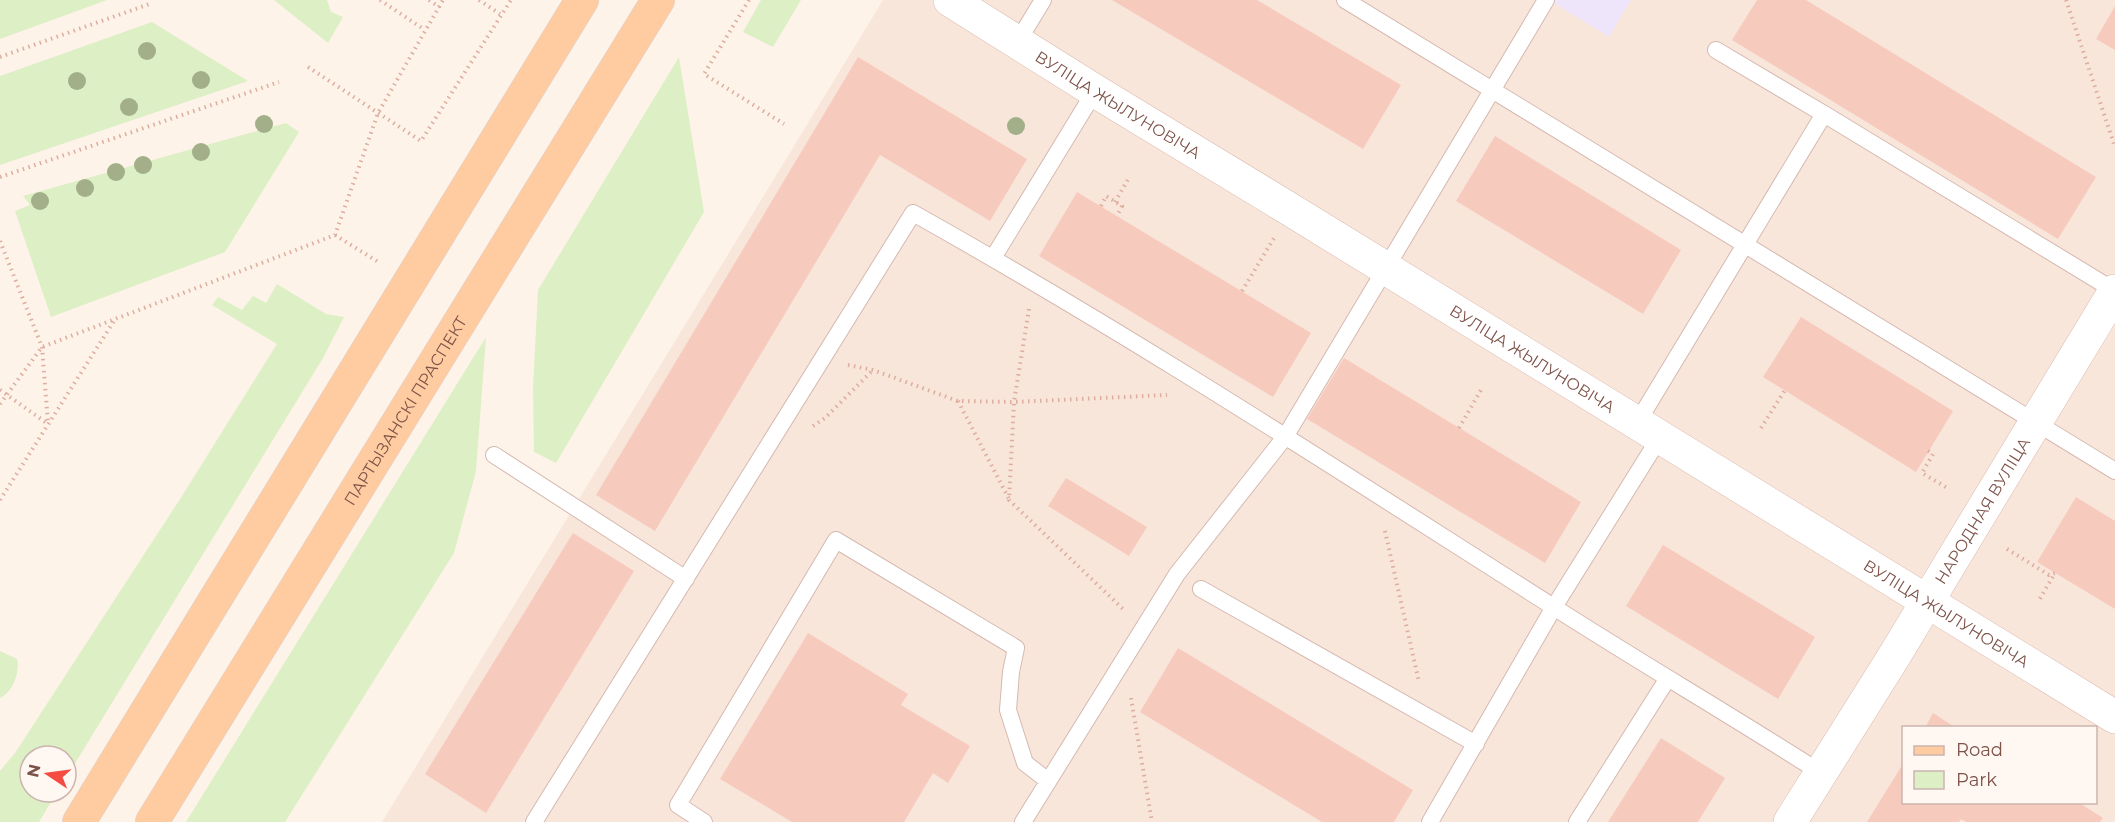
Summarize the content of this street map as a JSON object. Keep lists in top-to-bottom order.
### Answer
{
  "streets": {
    "main road": ["ВУЛІЦА ЖЫЛУНОВІЧА", "ПАРТЫЗАНСКІ ПРАСПЕКТ", "НАРОДНАЯ ВУЛІЦА"]
  },
  "crossings": [
    ["ВУЛІЦА ЖЫЛУНОВІЧА", "НАРОДНАЯ ВУЛІЦА"]
  ],
  "legend": ["Road", "Park"],
  "north": "left"
}
